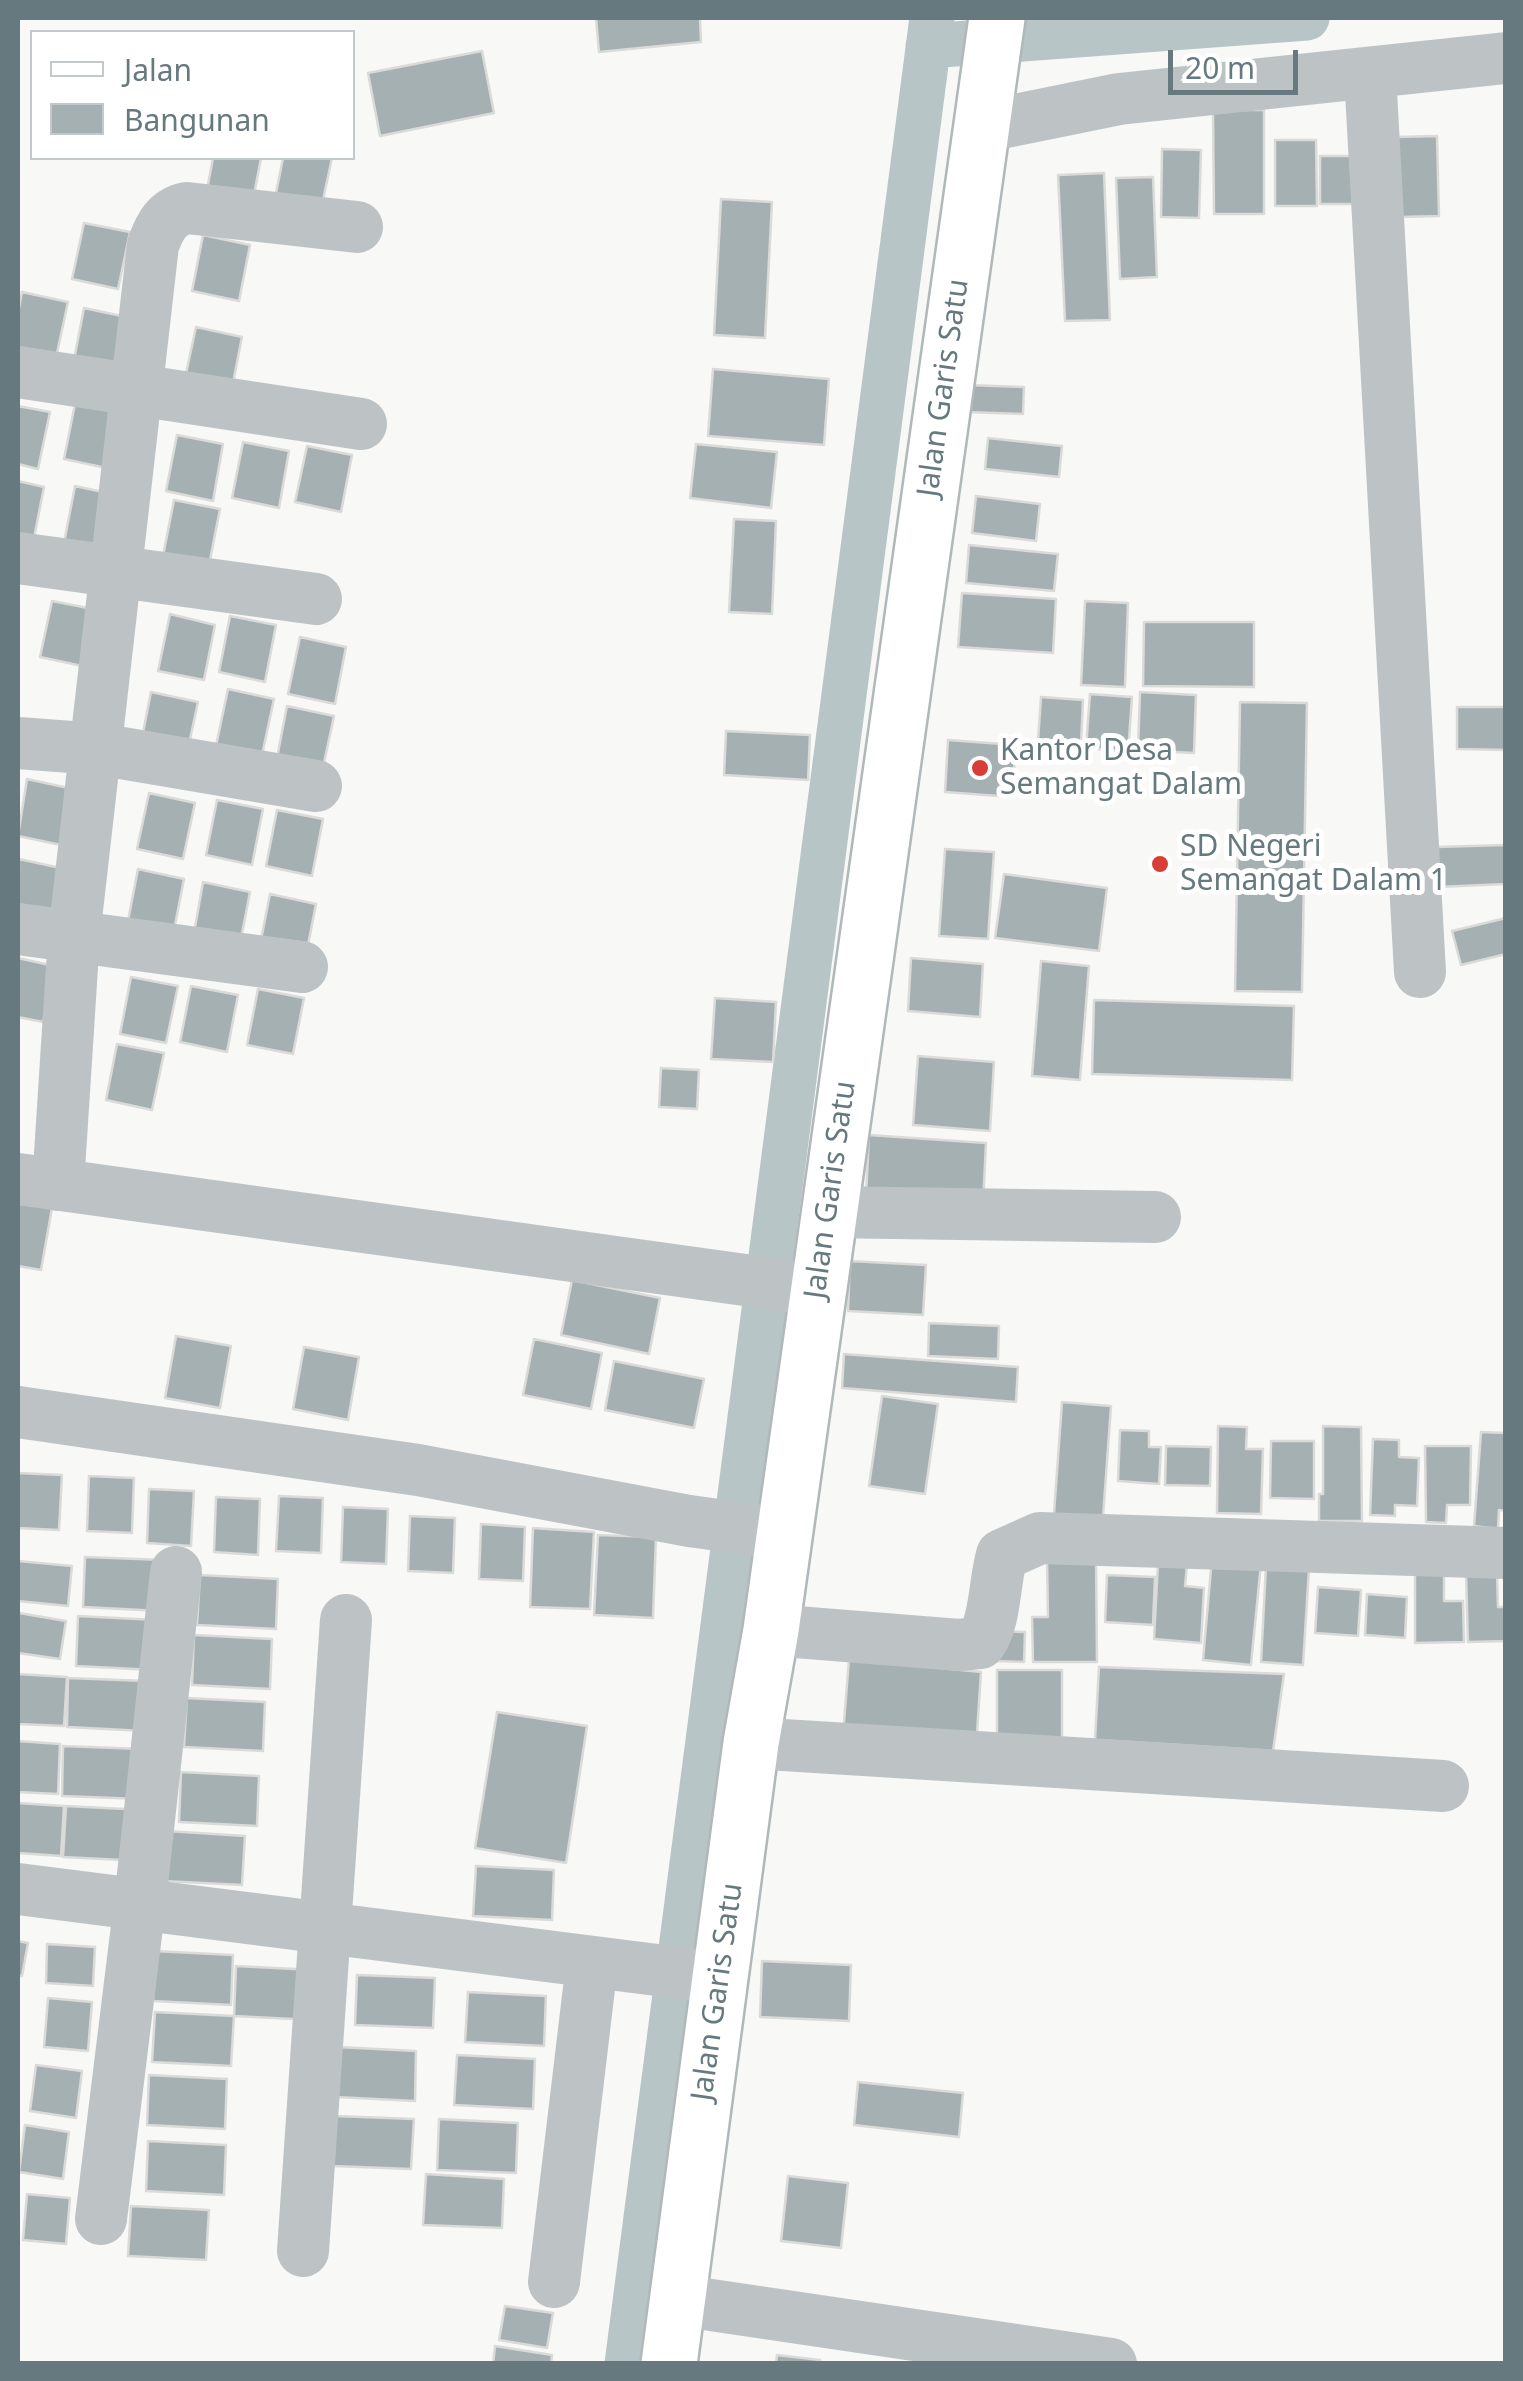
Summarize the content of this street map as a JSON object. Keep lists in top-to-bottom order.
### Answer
{
  "streets": {
    "street": ["Jalan Garis Satu"]
  },
  "places": ["Kantor Desa Semangat Dalam", "SD Negeri Semangat Dalam 1"],
  "legend": ["Jalan", "Bangunan"],
  "scale_bar": "20 m"
}
